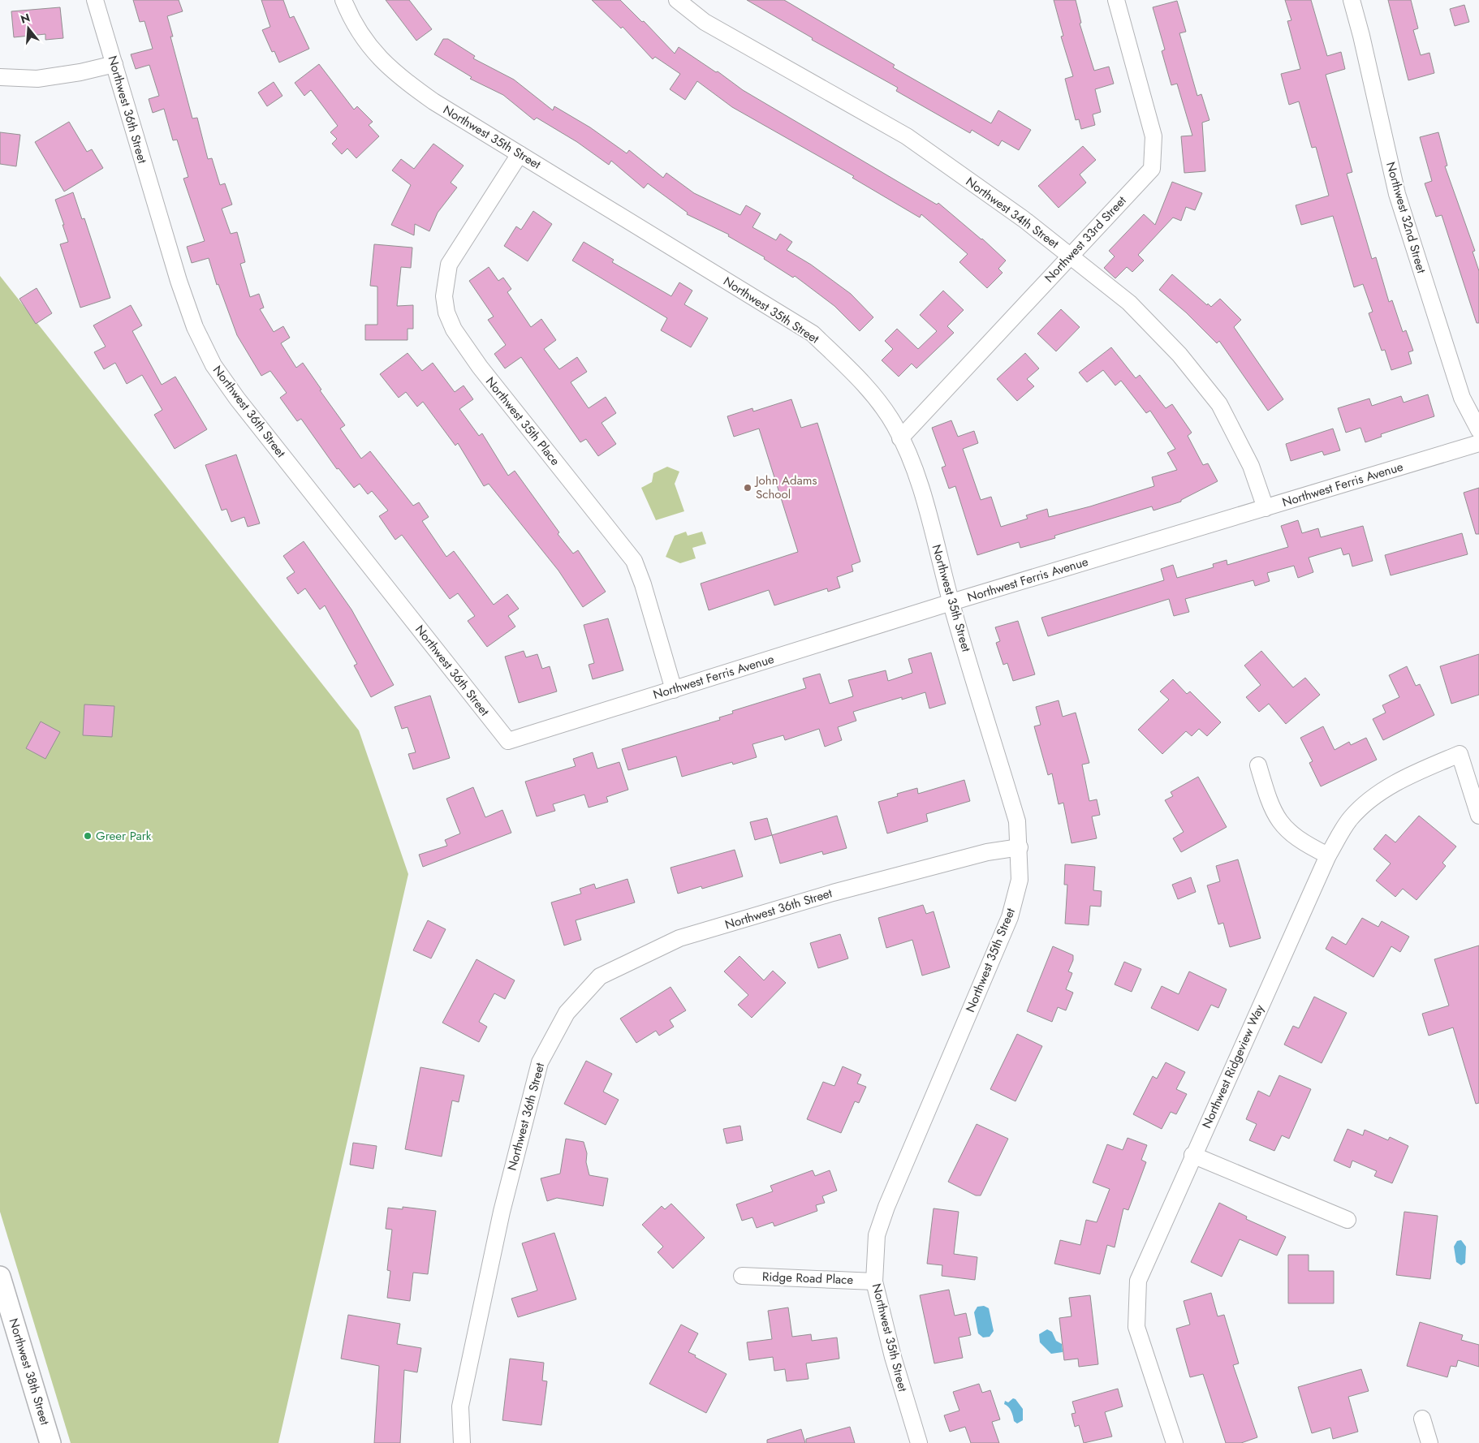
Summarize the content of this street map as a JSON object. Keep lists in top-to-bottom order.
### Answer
{
  "streets": {
    "main road": ["Northwest 38th Street"],
    "street": [
      "Northwest 36th Street",
      "Northwest 35th Street",
      "Northwest 34th Street",
      "Northwest 32nd Street",
      "Northwest 33rd Street",
      "Northwest 35th Place",
      "Northwest Ferris Avenue",
      "Northwest Ridgeview Way",
      "Ridge Road Place"
    ]
  },
  "crossings": [
    ["Northwest 36th Street", "Northwest 35th Street"],
    ["Northwest 36th Street", "Northwest Ferris Avenue"],
    ["Northwest 35th Street", "Northwest 33rd Street"],
    ["Northwest 35th Street", "Northwest 35th Place"],
    ["Northwest 35th Street", "Northwest Ferris Avenue"],
    ["Northwest 35th Street", "Ridge Road Place"],
    ["Northwest 34th Street", "Northwest 33rd Street"],
    ["Northwest 34th Street", "Northwest Ferris Avenue"],
    ["Northwest 35th Place", "Northwest Ferris Avenue"]
  ],
  "places": ["John Adams School", "Greer Park"],
  "north": "top"
}
